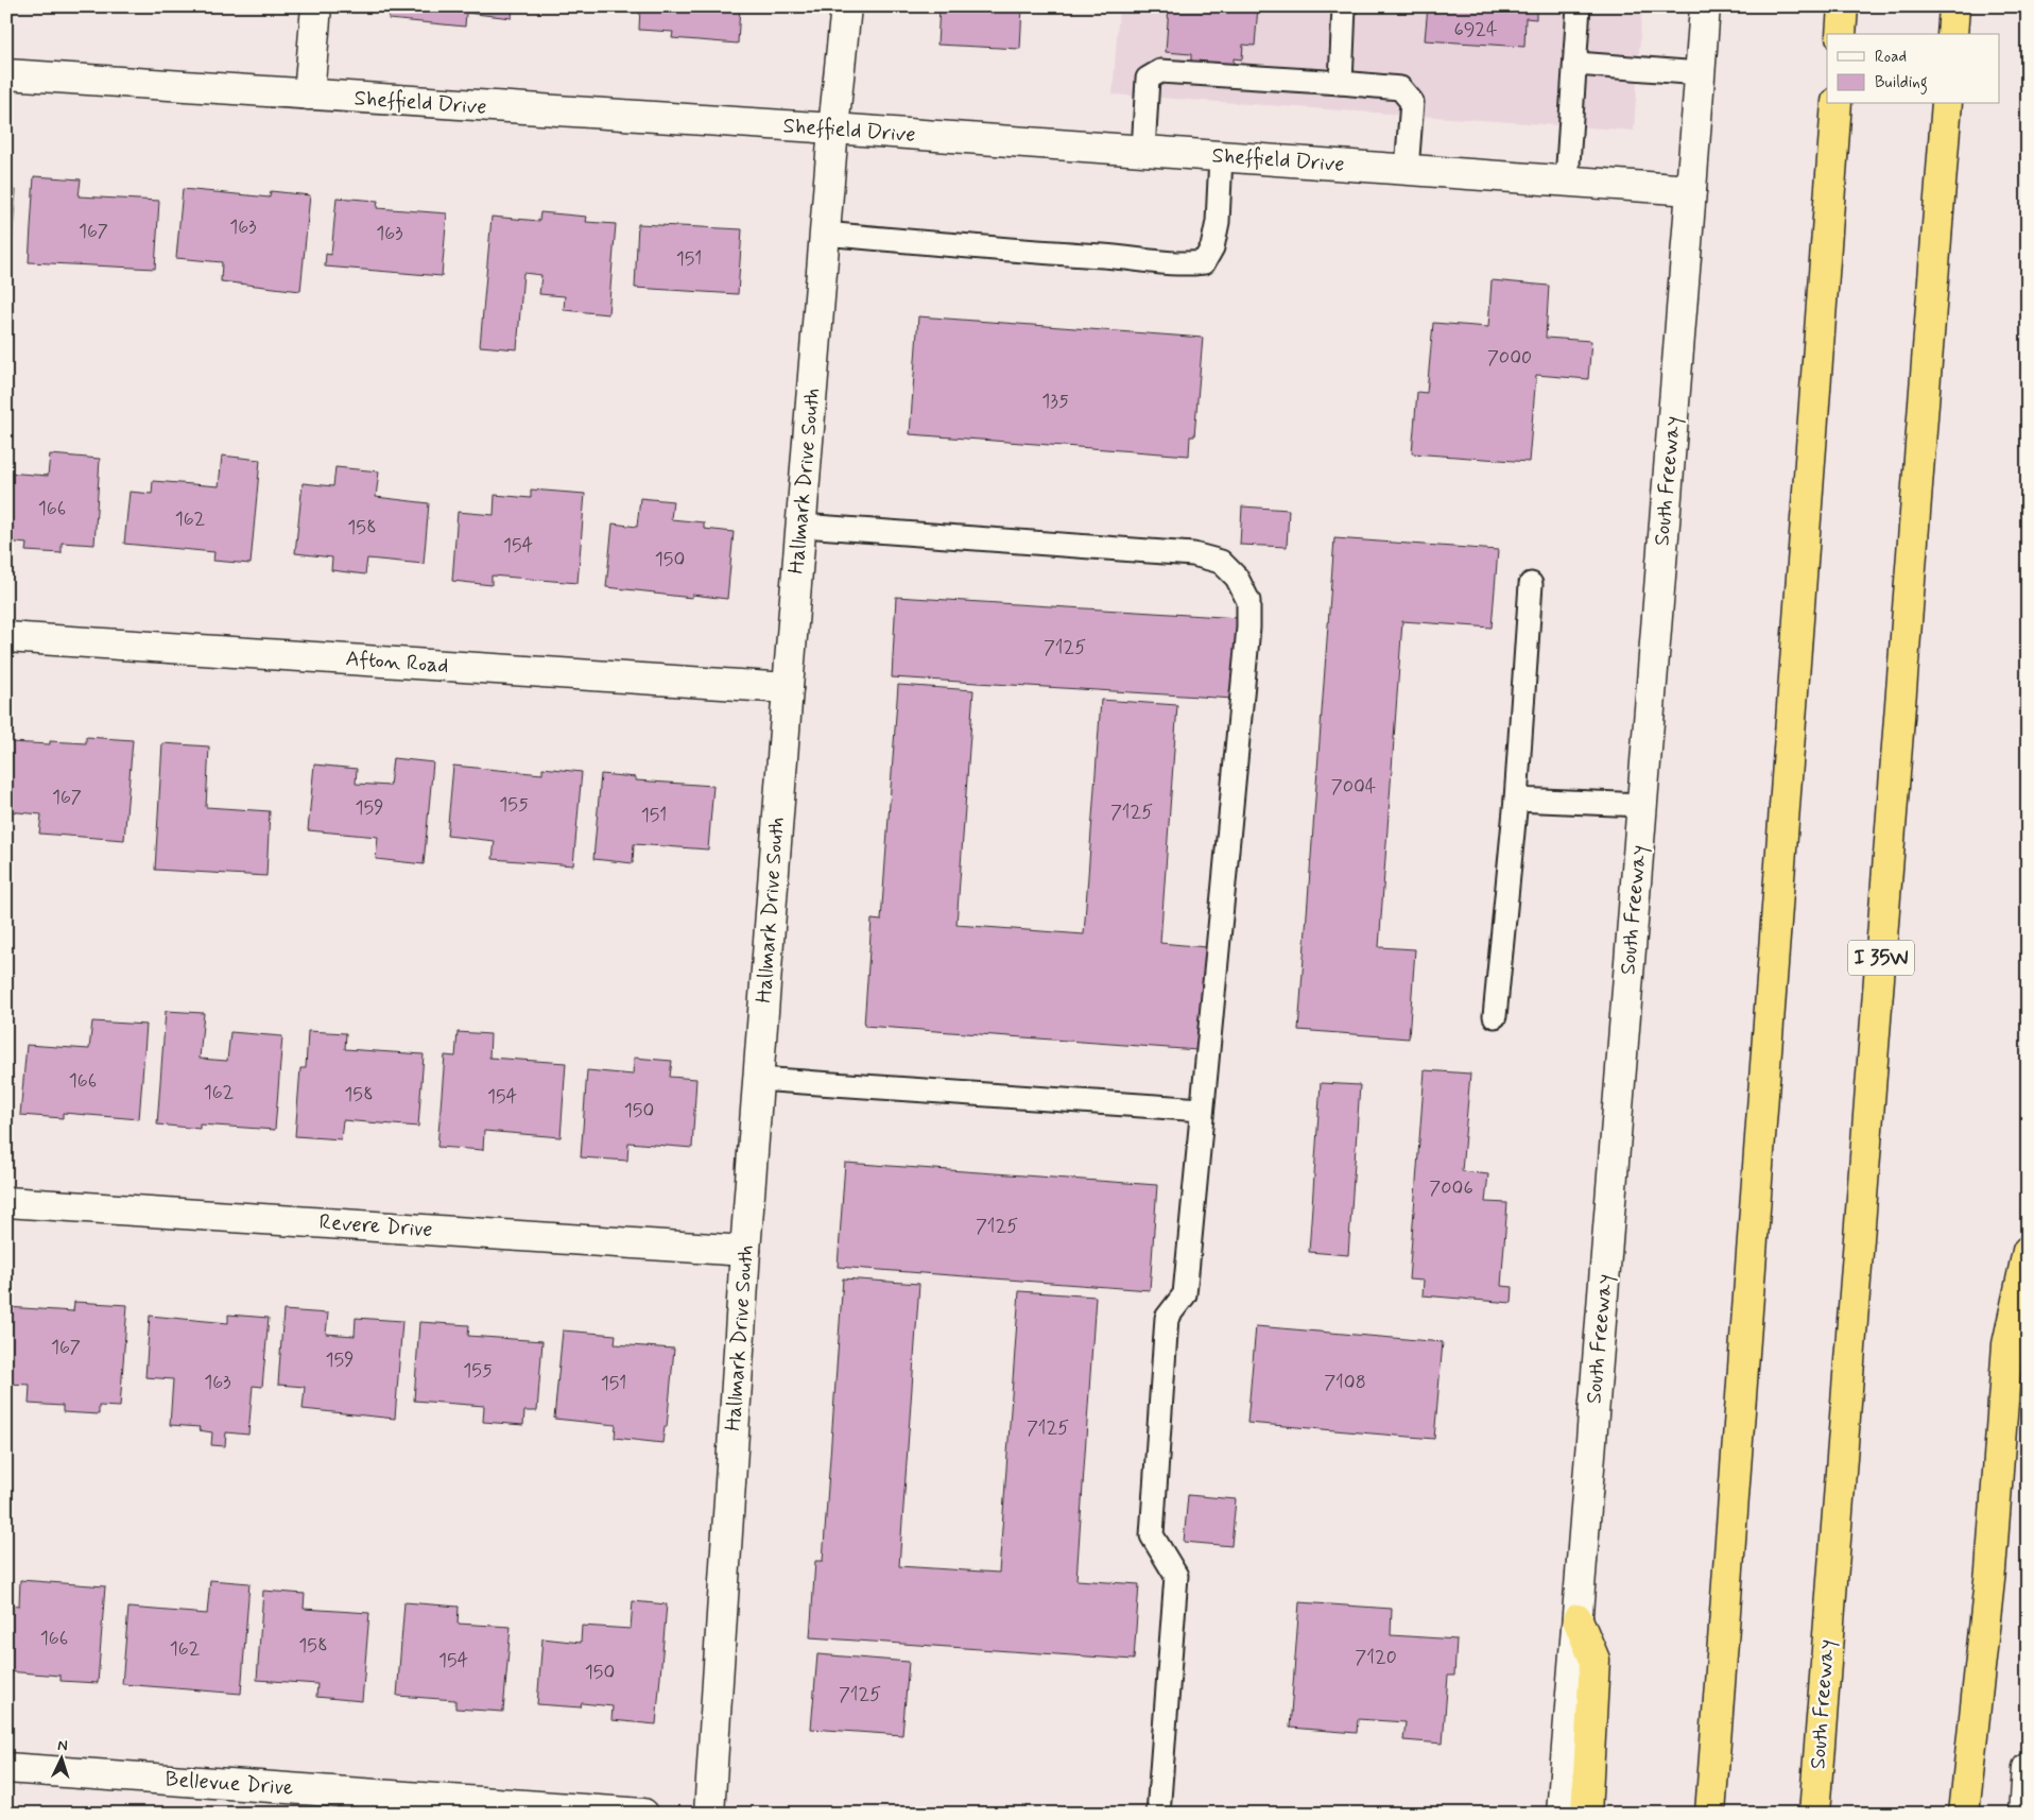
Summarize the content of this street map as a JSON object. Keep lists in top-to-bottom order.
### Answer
{
  "streets": {
    "highway": ["South Freeway", "I 35W"],
    "street": [
      "Sheffield Drive",
      "Hallmark Drive South",
      "Afton Road",
      "Revere Drive",
      "Bellevue Drive"
    ]
  },
  "crossings": [
    ["Sheffield Drive", "Hallmark Drive South"],
    ["Sheffield Drive", "South Freeway"],
    ["Hallmark Drive South", "Afton Road"],
    ["Hallmark Drive South", "Revere Drive"]
  ],
  "house_numbers": [
    "6924",
    "163",
    "167",
    "163",
    "151",
    "7000",
    "135",
    "166",
    "162",
    "158",
    "154",
    "150",
    "7125",
    "7004",
    "167",
    "155",
    "159",
    "7125",
    "151",
    "166",
    "162",
    "158",
    "154",
    "150",
    "7006",
    "7125",
    "167",
    "159",
    "155",
    "163",
    "7108",
    "151",
    "7125",
    "166",
    "158",
    "162",
    "7120",
    "154",
    "150",
    "7125"
  ],
  "legend": ["Road", "Building"],
  "north": "top"
}
